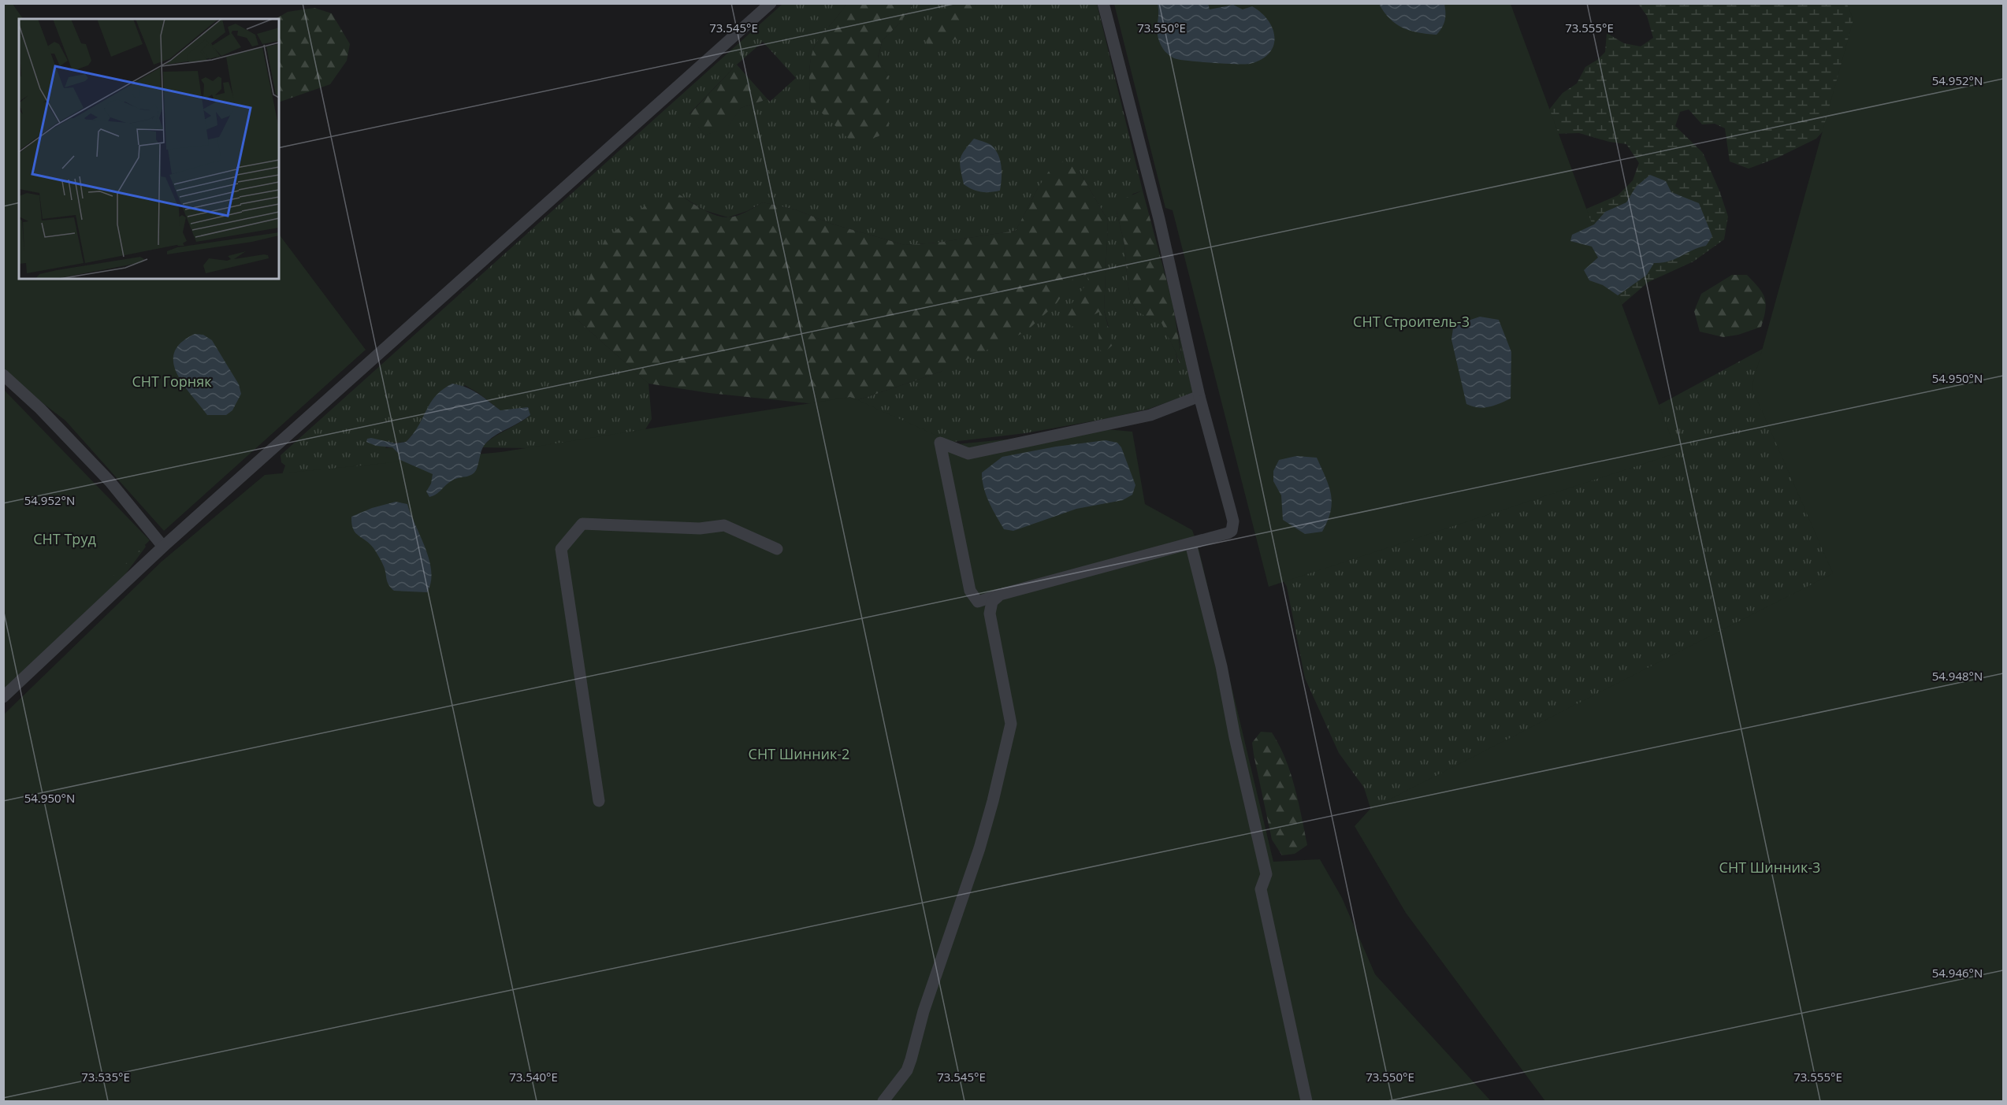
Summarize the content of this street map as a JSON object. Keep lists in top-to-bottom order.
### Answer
{
  "parks": [
    "СНТ Строитель-3",
    "СНТ Горняк",
    "СНТ Труд",
    "СНТ Шинник-2",
    "СНТ Шинник-3"
  ],
  "coordinates": [
    "73.545°E",
    "73.550°E",
    "73.555°E",
    "54.952°N",
    "54.950°N",
    "54.948°N",
    "54.946°N",
    "73.535°E",
    "73.540°E"
  ]
}
